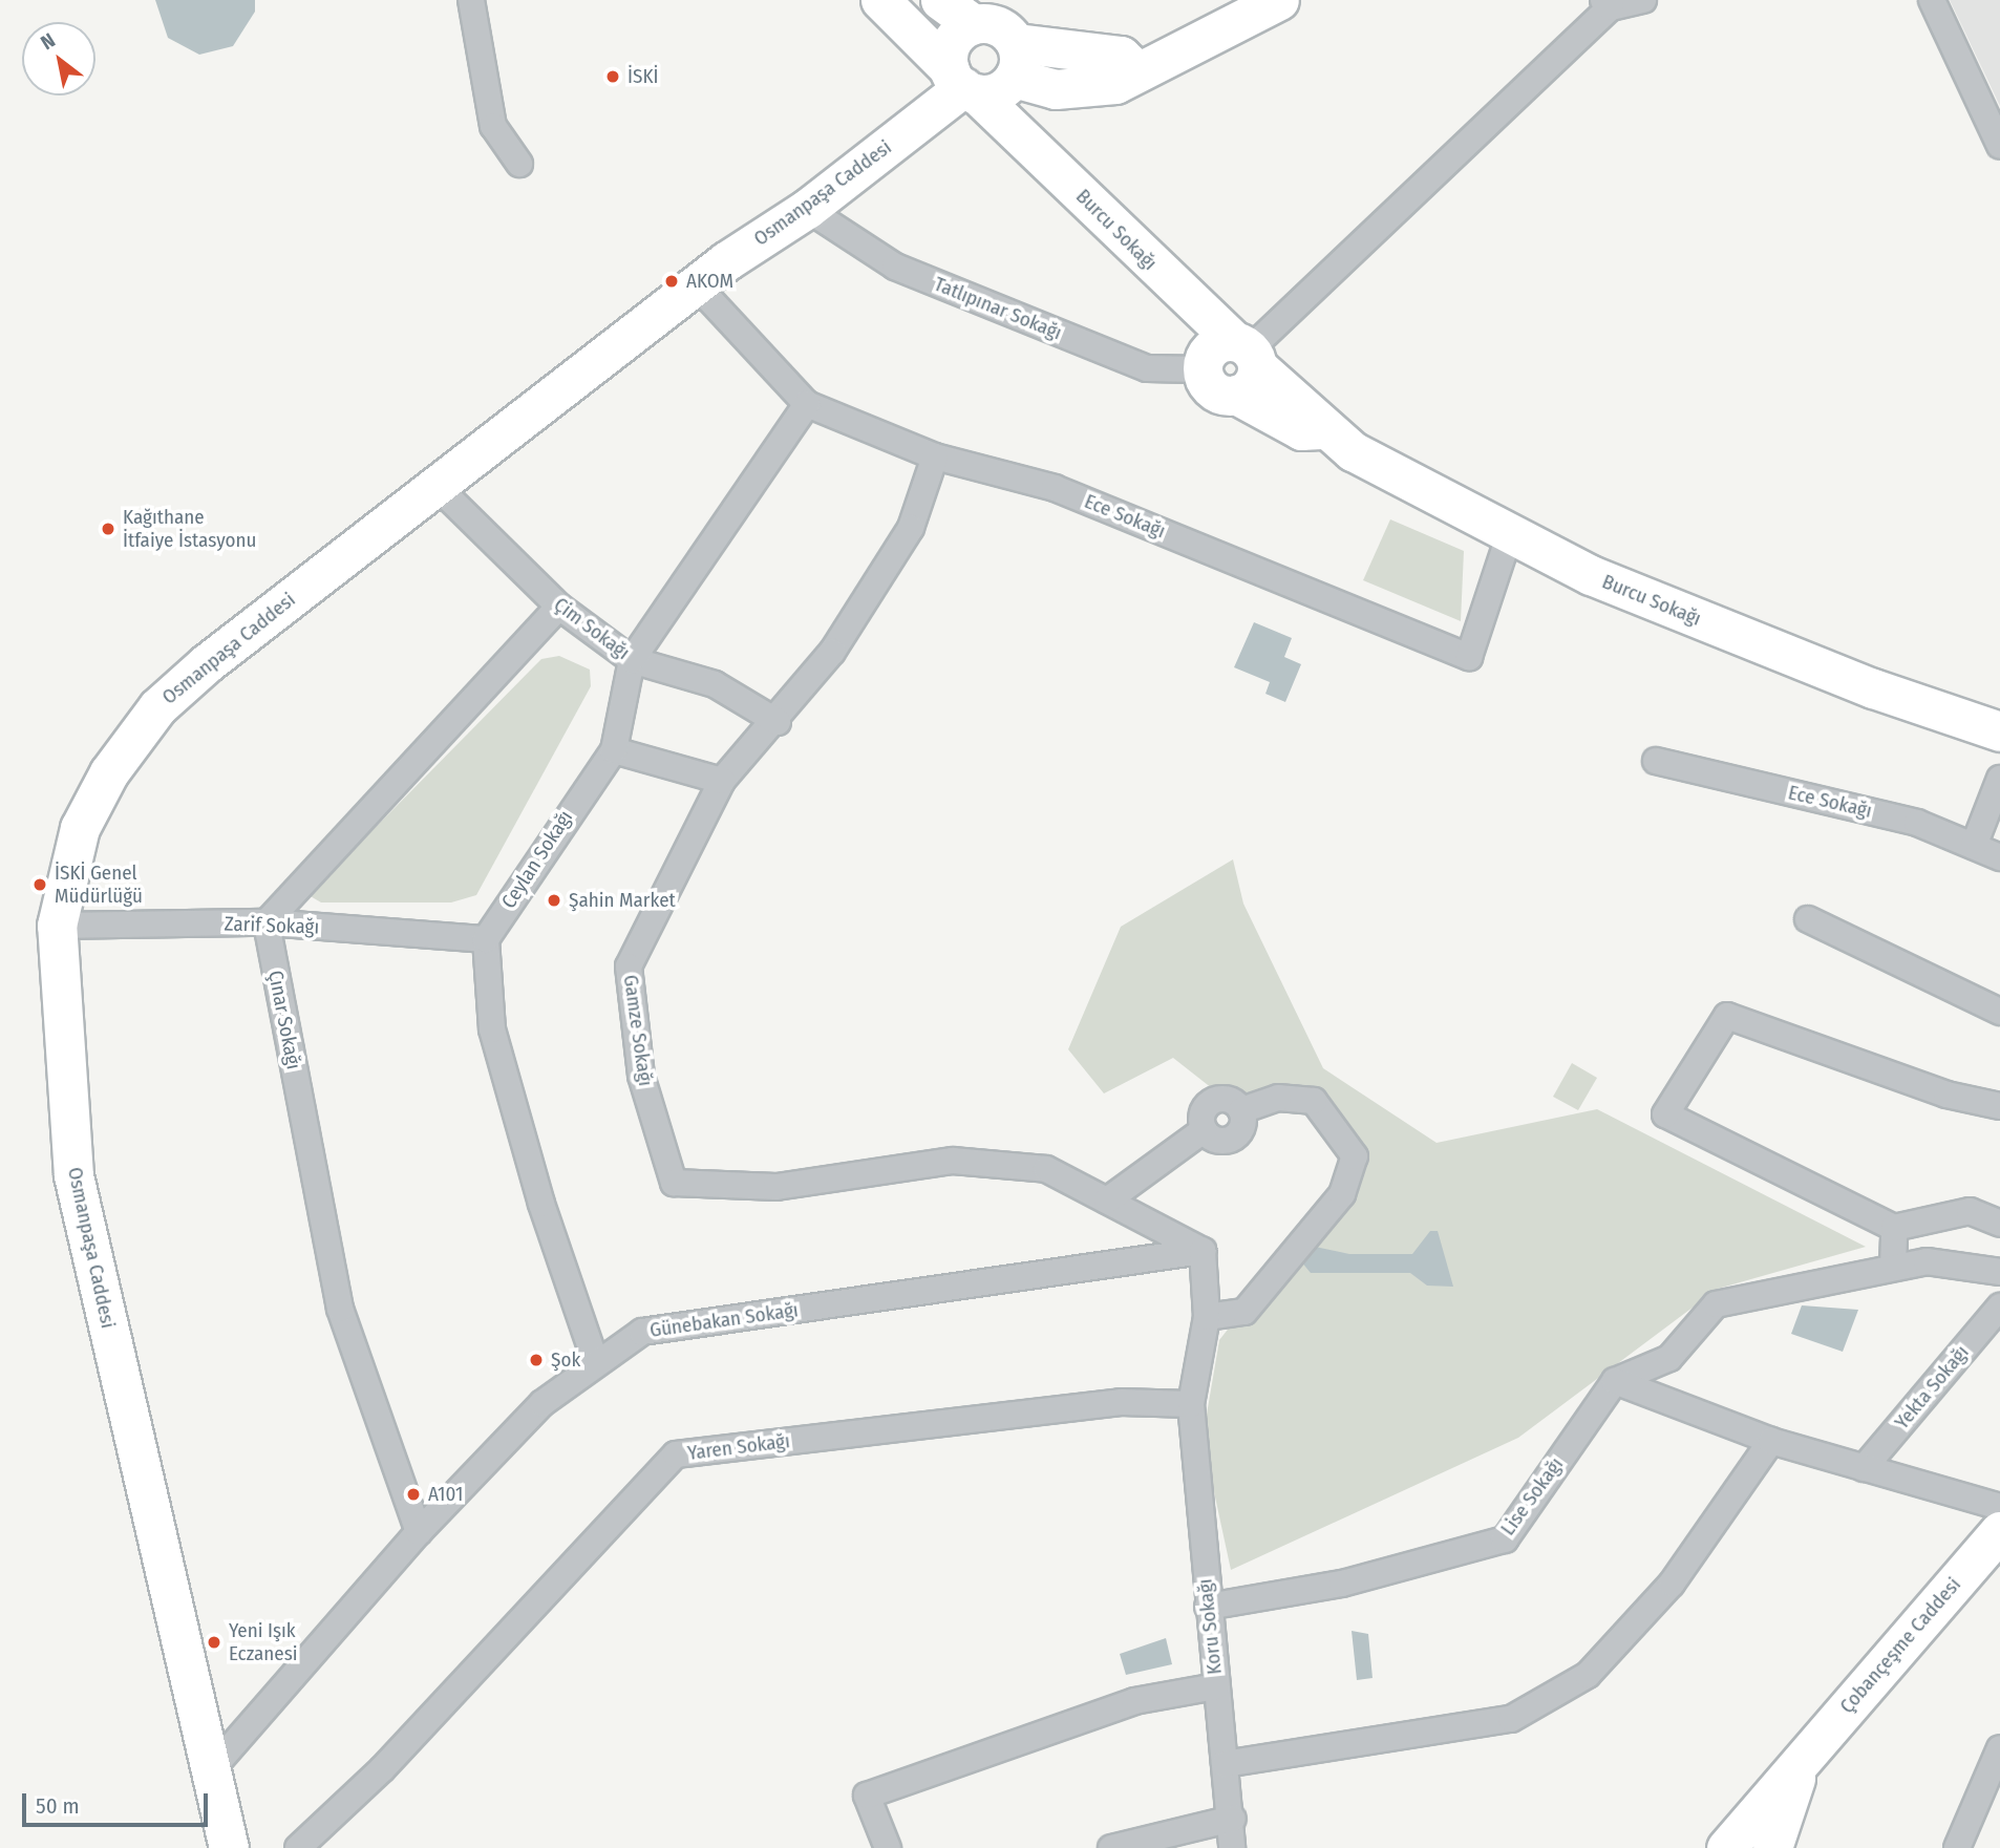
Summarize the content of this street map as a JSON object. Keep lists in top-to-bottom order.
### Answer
{
  "streets": {
    "main road": ["Osmanpaşa Caddesi", "Burcu Sokağı", "Çobançeşme Caddesi"],
    "street": [
      "Tatlıpınar Sokağı",
      "Ece Sokağı",
      "Çim Sokağı",
      "Ceylan Sokağı",
      "Zarif Sokağı",
      "Çınar Sokağı",
      "Gamze Sokağı",
      "Günebakan Sokağı",
      "Yekta Sokağı",
      "Yaren Sokağı",
      "Lise Sokağı",
      "Koru Sokağı"
    ]
  },
  "crossings": [
    ["Osmanpaşa Caddesi", "Burcu Sokağı"],
    ["Osmanpaşa Caddesi", "Tatlıpınar Sokağı"],
    ["Osmanpaşa Caddesi", "Ece Sokağı"],
    ["Osmanpaşa Caddesi", "Çim Sokağı"],
    ["Osmanpaşa Caddesi", "Zarif Sokağı"],
    ["Osmanpaşa Caddesi", "Günebakan Sokağı"],
    ["Burcu Sokağı", "Tatlıpınar Sokağı"],
    ["Burcu Sokağı", "Ece Sokağı"],
    ["Ece Sokağı", "Ceylan Sokağı"],
    ["Ece Sokağı", "Gamze Sokağı"],
    ["Çim Sokağı", "Ceylan Sokağı"],
    ["Çim Sokağı", "Gamze Sokağı"],
    ["Ceylan Sokağı", "Zarif Sokağı"],
    ["Zarif Sokağı", "Çınar Sokağı"],
    ["Çınar Sokağı", "Günebakan Sokağı"],
    ["Gamze Sokağı", "Günebakan Sokağı"],
    ["Yaren Sokağı", "Koru Sokağı"],
    ["Lise Sokağı", "Koru Sokağı"]
  ],
  "places": [
    "İSKİ",
    "AKOM",
    "Kağıthane İtfaiye İstasyonu",
    "İSKİ Genel Müdürlüğü",
    "Şahin Market",
    "Şok",
    "A101",
    "Yeni Işık Eczanesi"
  ],
  "scale_bar": "50 m",
  "north": "top left"
}
